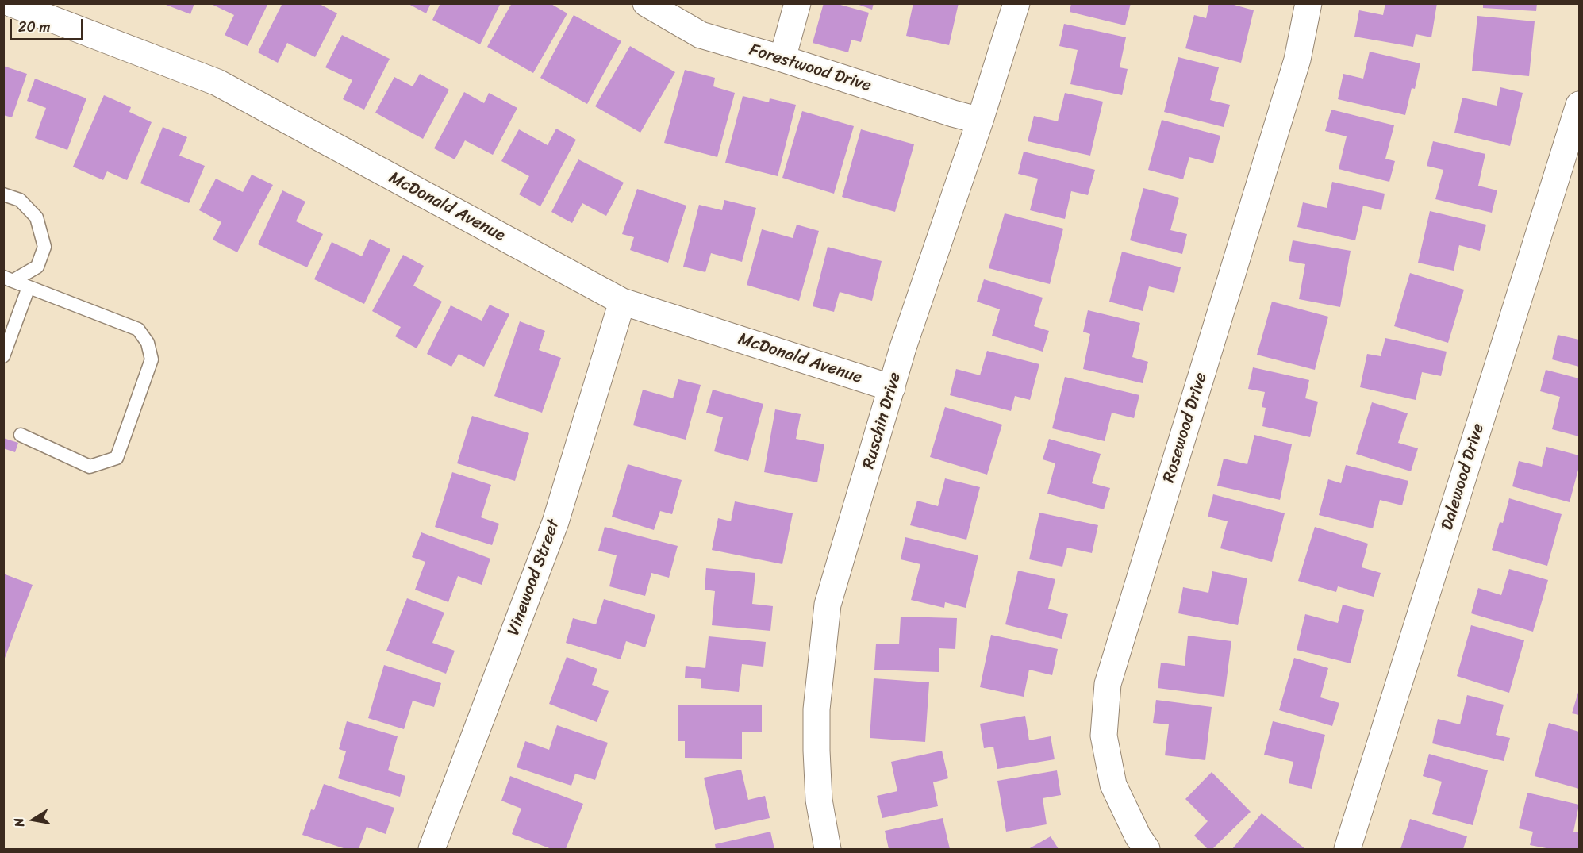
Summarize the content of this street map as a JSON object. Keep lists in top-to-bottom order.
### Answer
{
  "streets": {
    "street": [
      "Forestwood Drive",
      "McDonald Avenue",
      "Ruschin Drive",
      "Rosewood Drive",
      "Dalewood Drive",
      "Vinewood Street"
    ]
  },
  "crossings": [
    ["Forestwood Drive", "Ruschin Drive"],
    ["McDonald Avenue", "Ruschin Drive"],
    ["McDonald Avenue", "Vinewood Street"]
  ],
  "scale_bar": "20 m",
  "north": "left"
}
